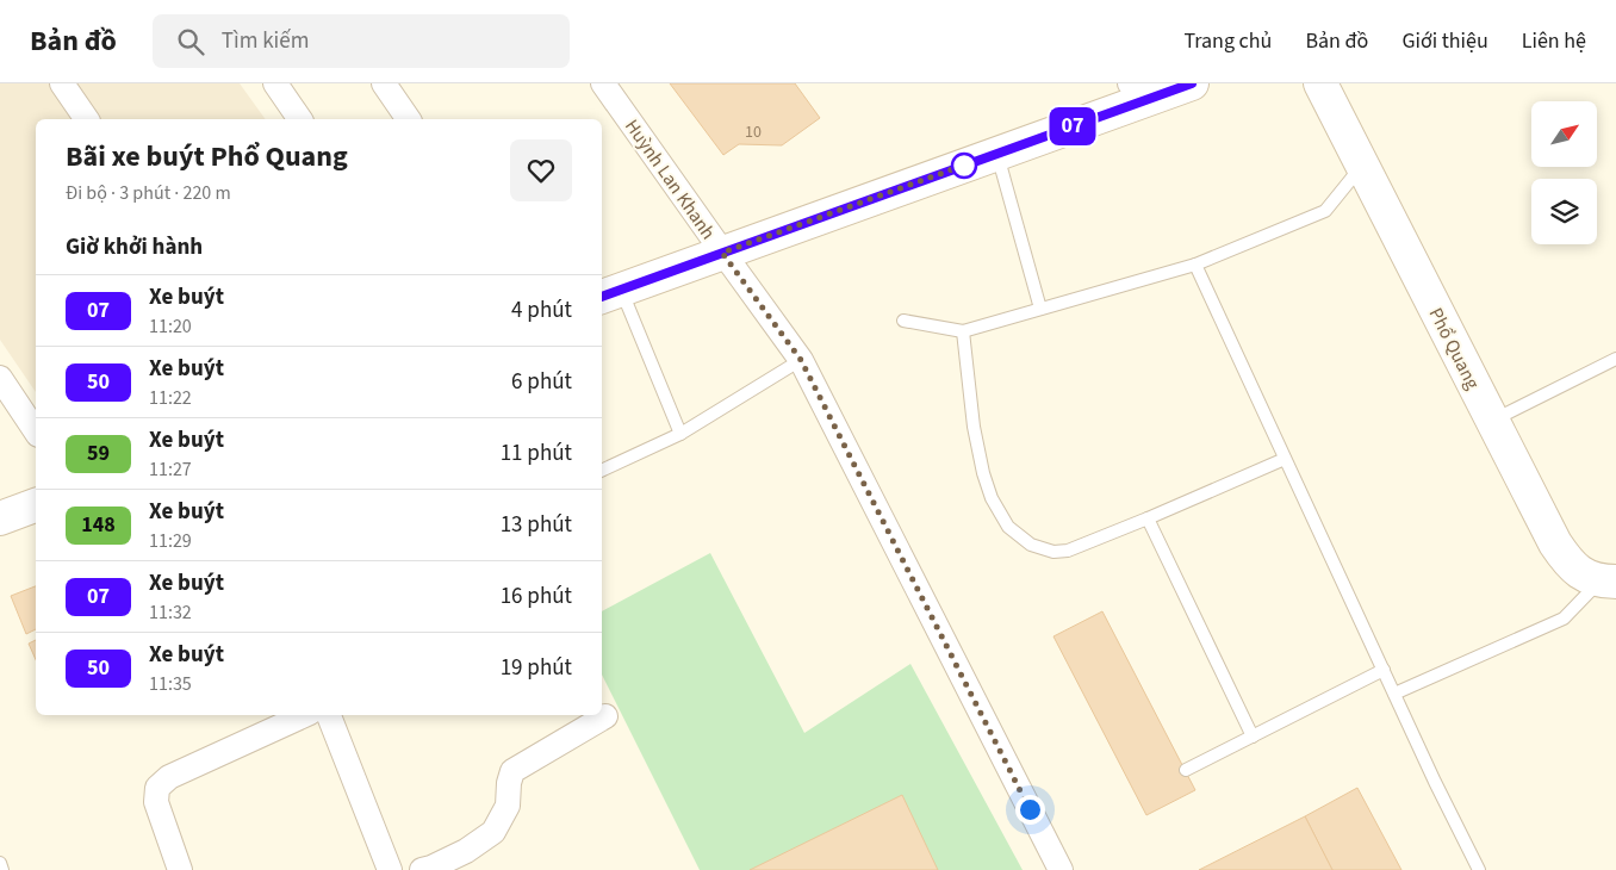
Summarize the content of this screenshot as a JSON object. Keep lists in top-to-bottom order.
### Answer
{
  "streets": {
    "main road": ["Phổ Quang"],
    "street": ["Huỳnh Lan Khanh"]
  },
  "lines": ["bus line 07"],
  "house_numbers": ["10"],
  "north": "top right",
  "page": {
    "header": "Bản đồ",
    "search": "Tìm kiếm",
    "nav": [
      "Trang chủ",
      "Bản đồ",
      "Giới thiệu",
      "Liên hệ"
    ],
    "on_map": "07",
    "heading": [
      ["Bãi xe buýt Phổ Quang", "Đi bộ · 3 phút · 220 m"],
      "Giờ khởi hành"
    ],
    "list": [
      {
        "mark": "07",
        "name": "Xe buýt",
        "note": "11:20",
        "value": "4 phút"
      },
      {
        "mark": "50",
        "name": "Xe buýt",
        "note": "11:22",
        "value": "6 phút"
      },
      {
        "mark": "59",
        "name": "Xe buýt",
        "note": "11:27",
        "value": "11 phút"
      },
      {
        "mark": "148",
        "name": "Xe buýt",
        "note": "11:29",
        "value": "13 phút"
      },
      {
        "mark": "07",
        "name": "Xe buýt",
        "note": "11:32",
        "value": "16 phút"
      },
      {
        "mark": "50",
        "name": "Xe buýt",
        "note": "11:35",
        "value": "19 phút"
      }
    ]
  }
}
